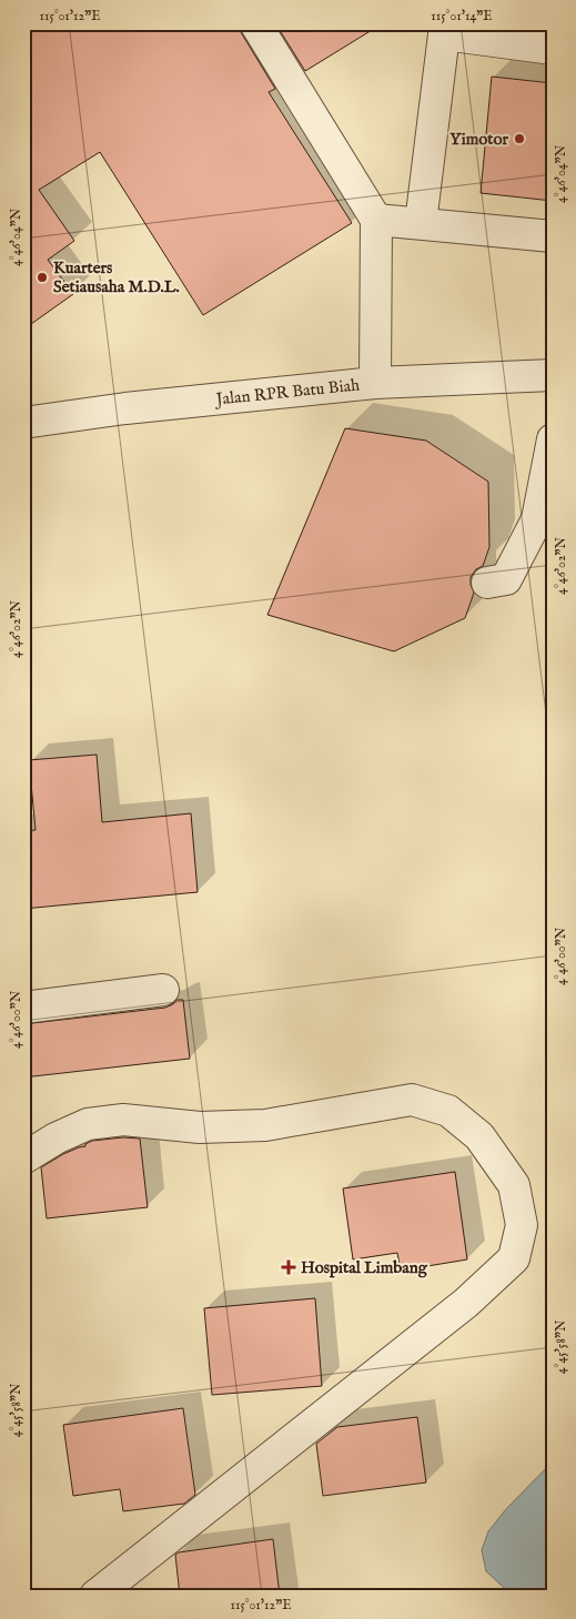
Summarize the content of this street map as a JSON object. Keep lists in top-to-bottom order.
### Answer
{
  "streets": {
    "street": ["Jalan RPR Batu Biah"]
  },
  "places": {
    "other": ["Yimotor", "Kuarters Setiausaha M.D.L."],
    "health": ["Hospital Limbang"]
  },
  "coordinates": [
    "115°01'12\"E",
    "115°01'14\"E",
    "4°46'04\"N",
    "4°46'02\"N",
    "4°46'00\"N",
    "4°45'58\"N"
  ]
}
